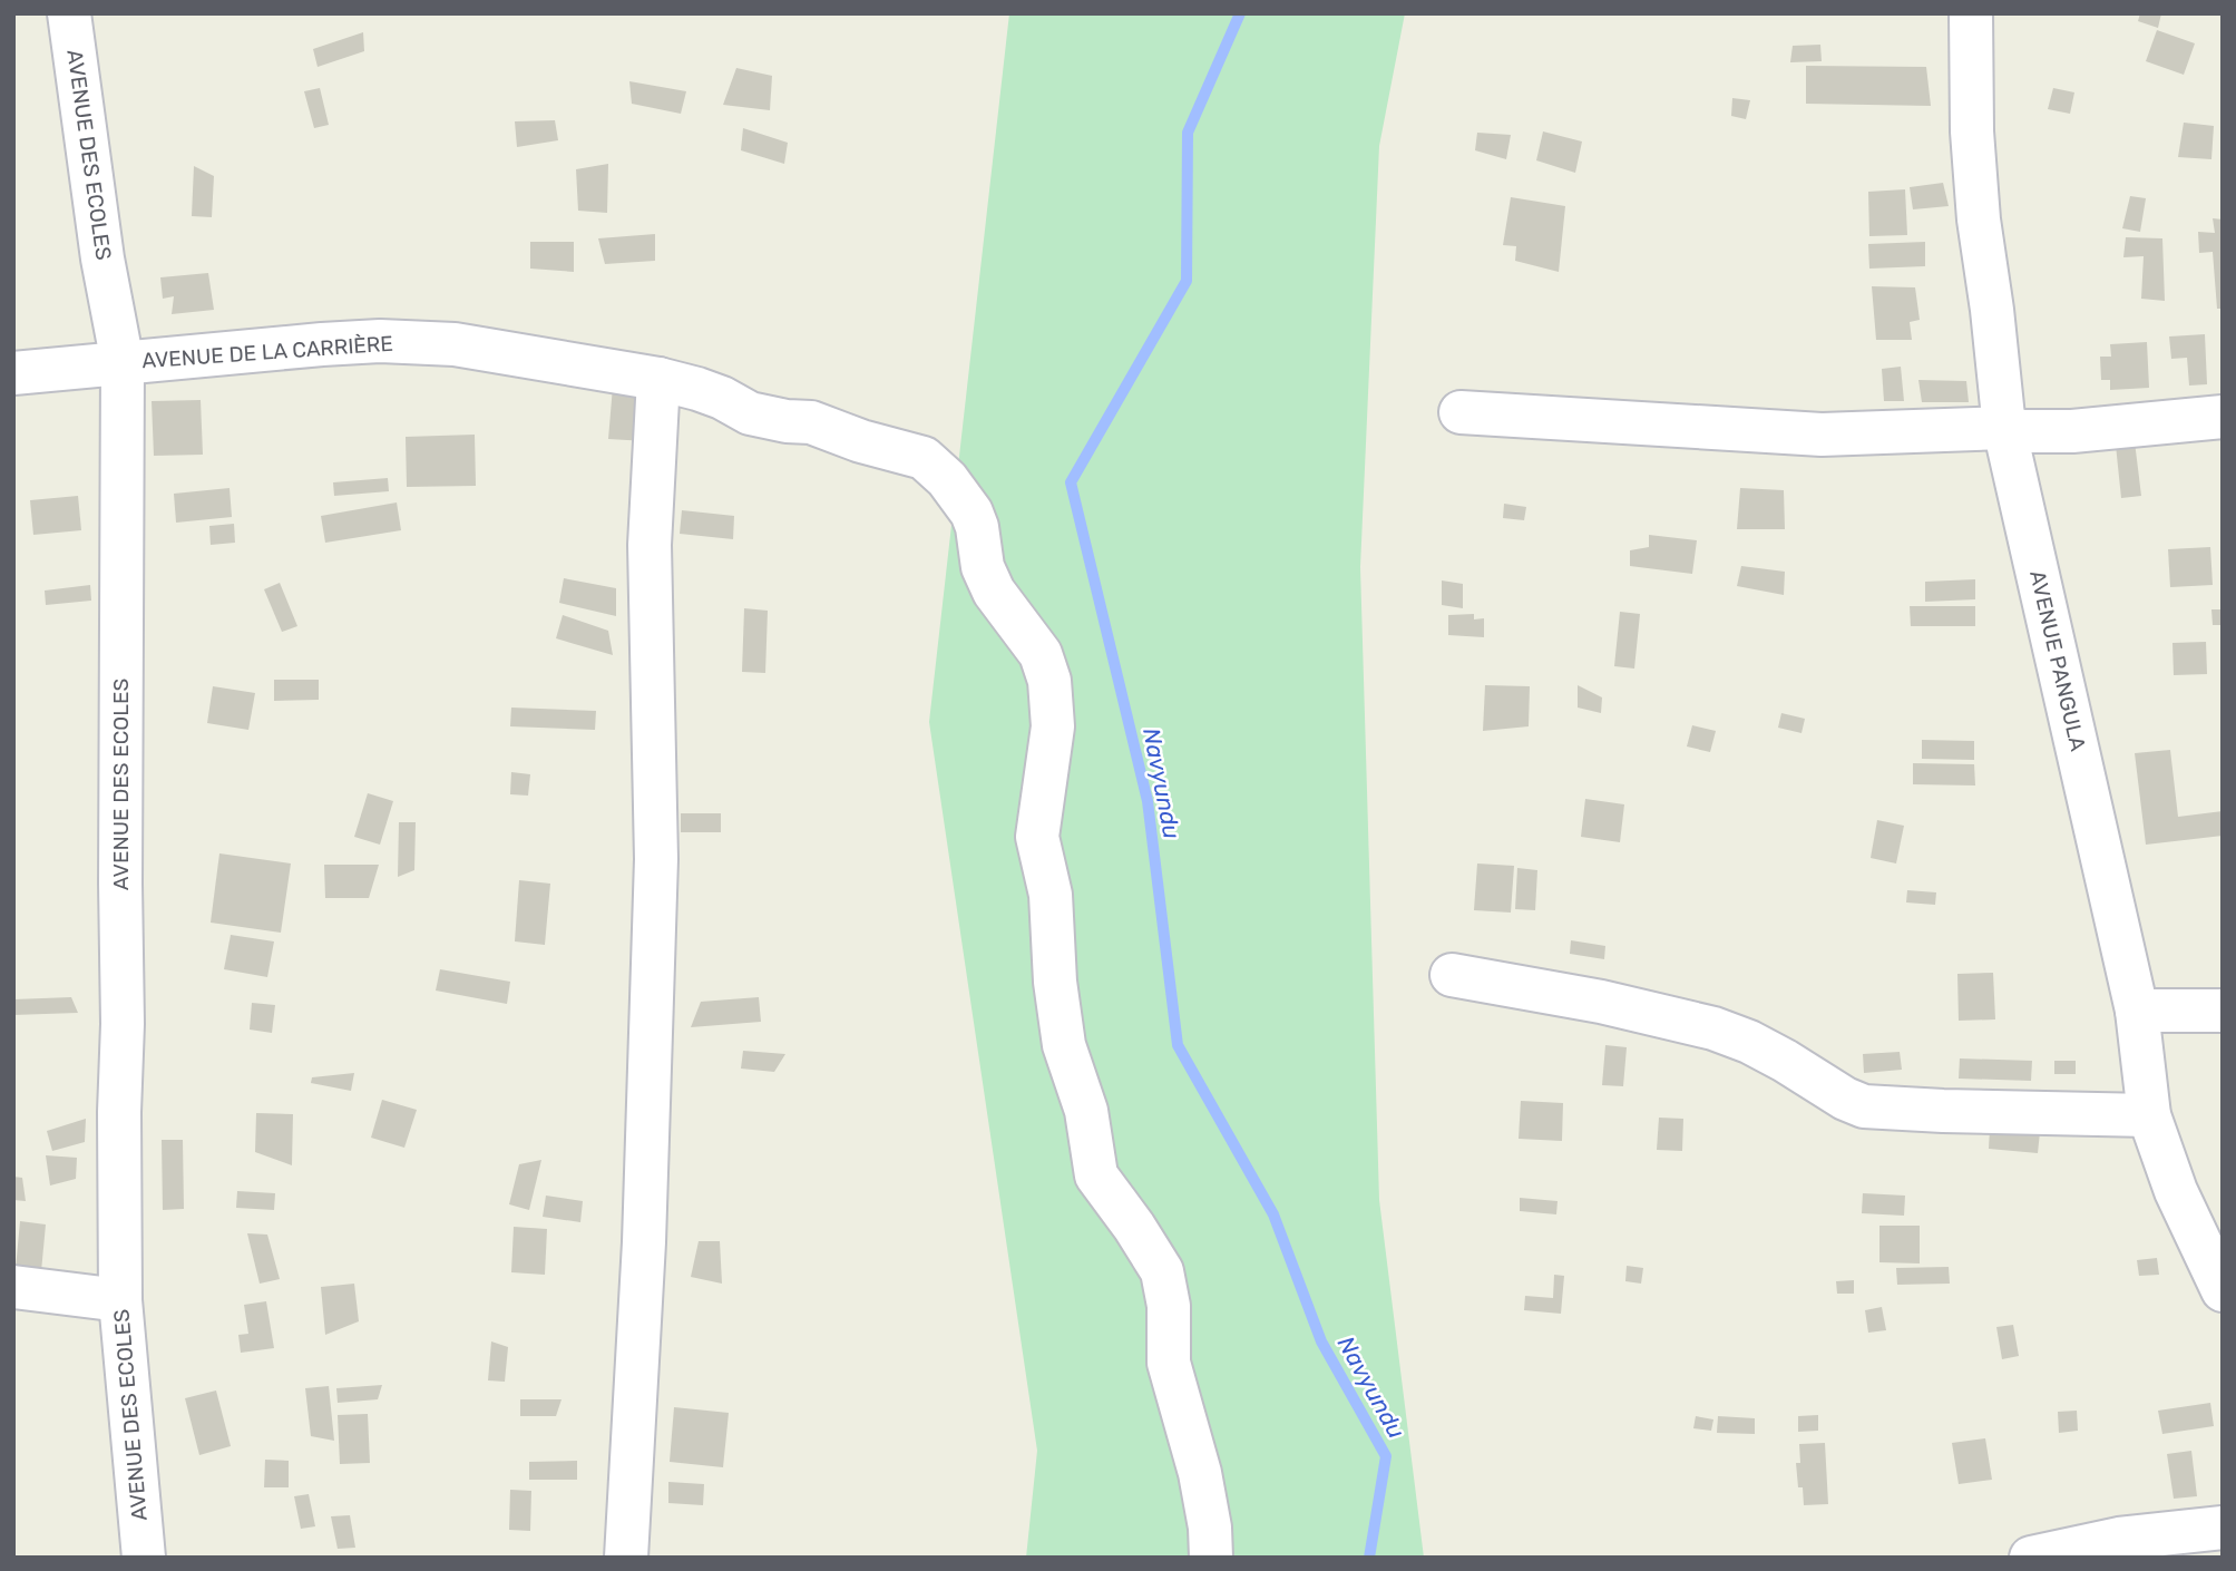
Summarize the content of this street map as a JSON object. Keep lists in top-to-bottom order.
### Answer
{
  "streets": {
    "street": ["AVENUE DES ECOLES", "AVENUE DE LA CARRIÈRE", "AVENUE PANGULA"]
  },
  "crossings": [
    ["AVENUE DES ECOLES", "AVENUE DE LA CARRIÈRE"]
  ],
  "water": ["Navyundu"]
}
